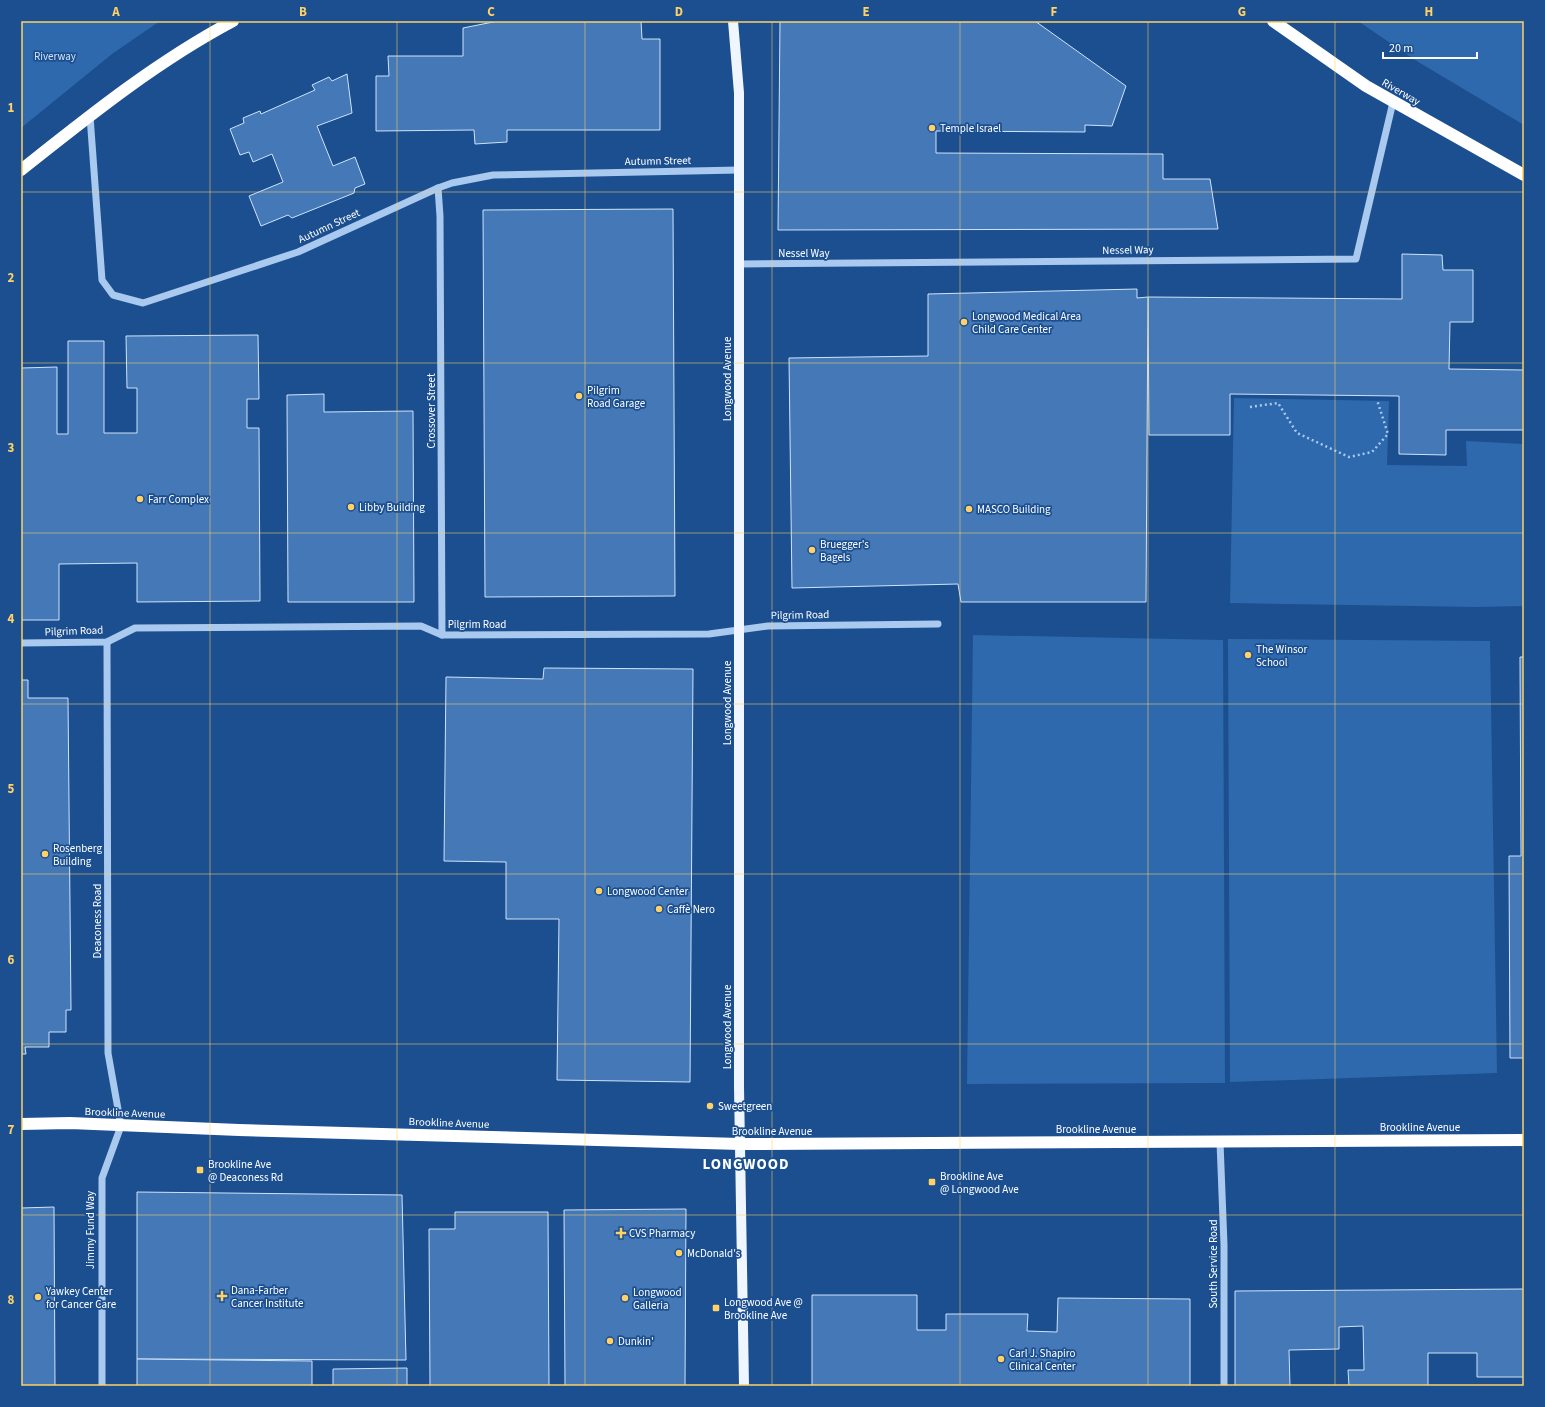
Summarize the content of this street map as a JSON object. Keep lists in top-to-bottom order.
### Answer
{
  "streets": {
    "highway": ["Riverway", "Brookline Avenue"],
    "main road": ["Longwood Avenue"],
    "street": [
      "Autumn Street",
      "Nessel Way",
      "Crossover Street",
      "Pilgrim Road",
      "Deaconess Road",
      "Jimmy Fund Way",
      "South Service Road"
    ]
  },
  "crossings": [
    ["Riverway", "Nessel Way"],
    ["Autumn Street", "Longwood Avenue"],
    ["Autumn Street", "Crossover Street"],
    ["Nessel Way", "Longwood Avenue"],
    ["Longwood Avenue", "Pilgrim Road"],
    ["Longwood Avenue", "Brookline Avenue"],
    ["Crossover Street", "Pilgrim Road"],
    ["Pilgrim Road", "Deaconess Road"],
    ["Deaconess Road", "Brookline Avenue"],
    ["Deaconess Road", "Jimmy Fund Way"],
    ["Brookline Avenue", "Jimmy Fund Way"],
    ["Brookline Avenue", "South Service Road"]
  ],
  "districts": ["LONGWOOD"],
  "parks": ["Riverway"],
  "places": {
    "other": [
      "Temple Israel",
      "Longwood Medical Area Child Care Center",
      "Pilgrim Road Garage",
      "Farr Complex",
      "Libby Building",
      "MASCO Building",
      "Bruegger's Bagels",
      "The Winsor School",
      "Rosenberg Building",
      "Longwood Center",
      "Caffè Nero",
      "Sweetgreen",
      "McDonald's",
      "Yawkey Center for Cancer Care",
      "Longwood Galleria",
      "Dunkin'",
      "Carl J. Shapiro Clinical Center"
    ],
    "transit": ["Brookline Ave @ Deaconess Rd", "Brookline Ave @ Longwood Ave", "Longwood Ave @ Brookline Ave"],
    "health": ["CVS Pharmacy", "Dana-Farber Cancer Institute"]
  },
  "scale_bar": "20 m",
  "grid": {
    "columns": [
      "A",
      "B",
      "C",
      "D",
      "E",
      "F",
      "G",
      "H"
    ],
    "rows": [
      "1",
      "2",
      "3",
      "4",
      "5",
      "6",
      "7",
      "8"
    ]
  }
}
